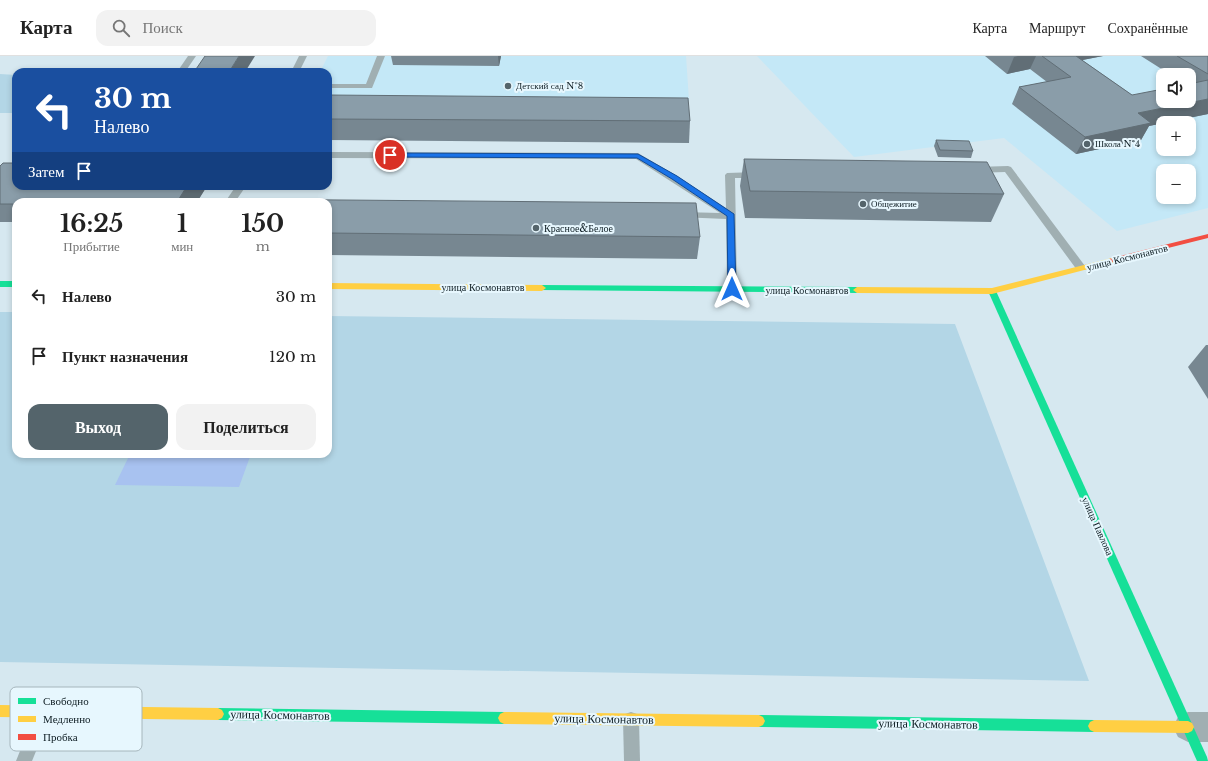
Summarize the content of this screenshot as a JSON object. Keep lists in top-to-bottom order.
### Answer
{
  "streets": {
    "street": ["улица Космонавтов", "улица Павлова"]
  },
  "crossings": [
    ["улица Космонавтов", "улица Павлова"]
  ],
  "places": [
    "Детский сад №8",
    "Школа №4",
    "Общежитие",
    "Красное&Белое"
  ],
  "legend": ["Свободно", "Медленно", "Пробка"],
  "page": {
    "header": "Карта",
    "search": "Поиск",
    "nav": ["Карта", "Маршрут", "Сохранённые"],
    "map_buttons": ["+", "−"],
    "turn": ["30 m", "Налево"],
    "then": "Затем",
    "eta": [
      "16:25",
      "Прибытие",
      "1",
      "мин",
      "150",
      "m"
    ],
    "list": [
      {
        "name": "Налево",
        "value": "30 m"
      },
      {
        "name": "Пункт назначения",
        "value": "120 m"
      }
    ],
    "buttons": ["Выход", "Поделиться"]
  }
}
